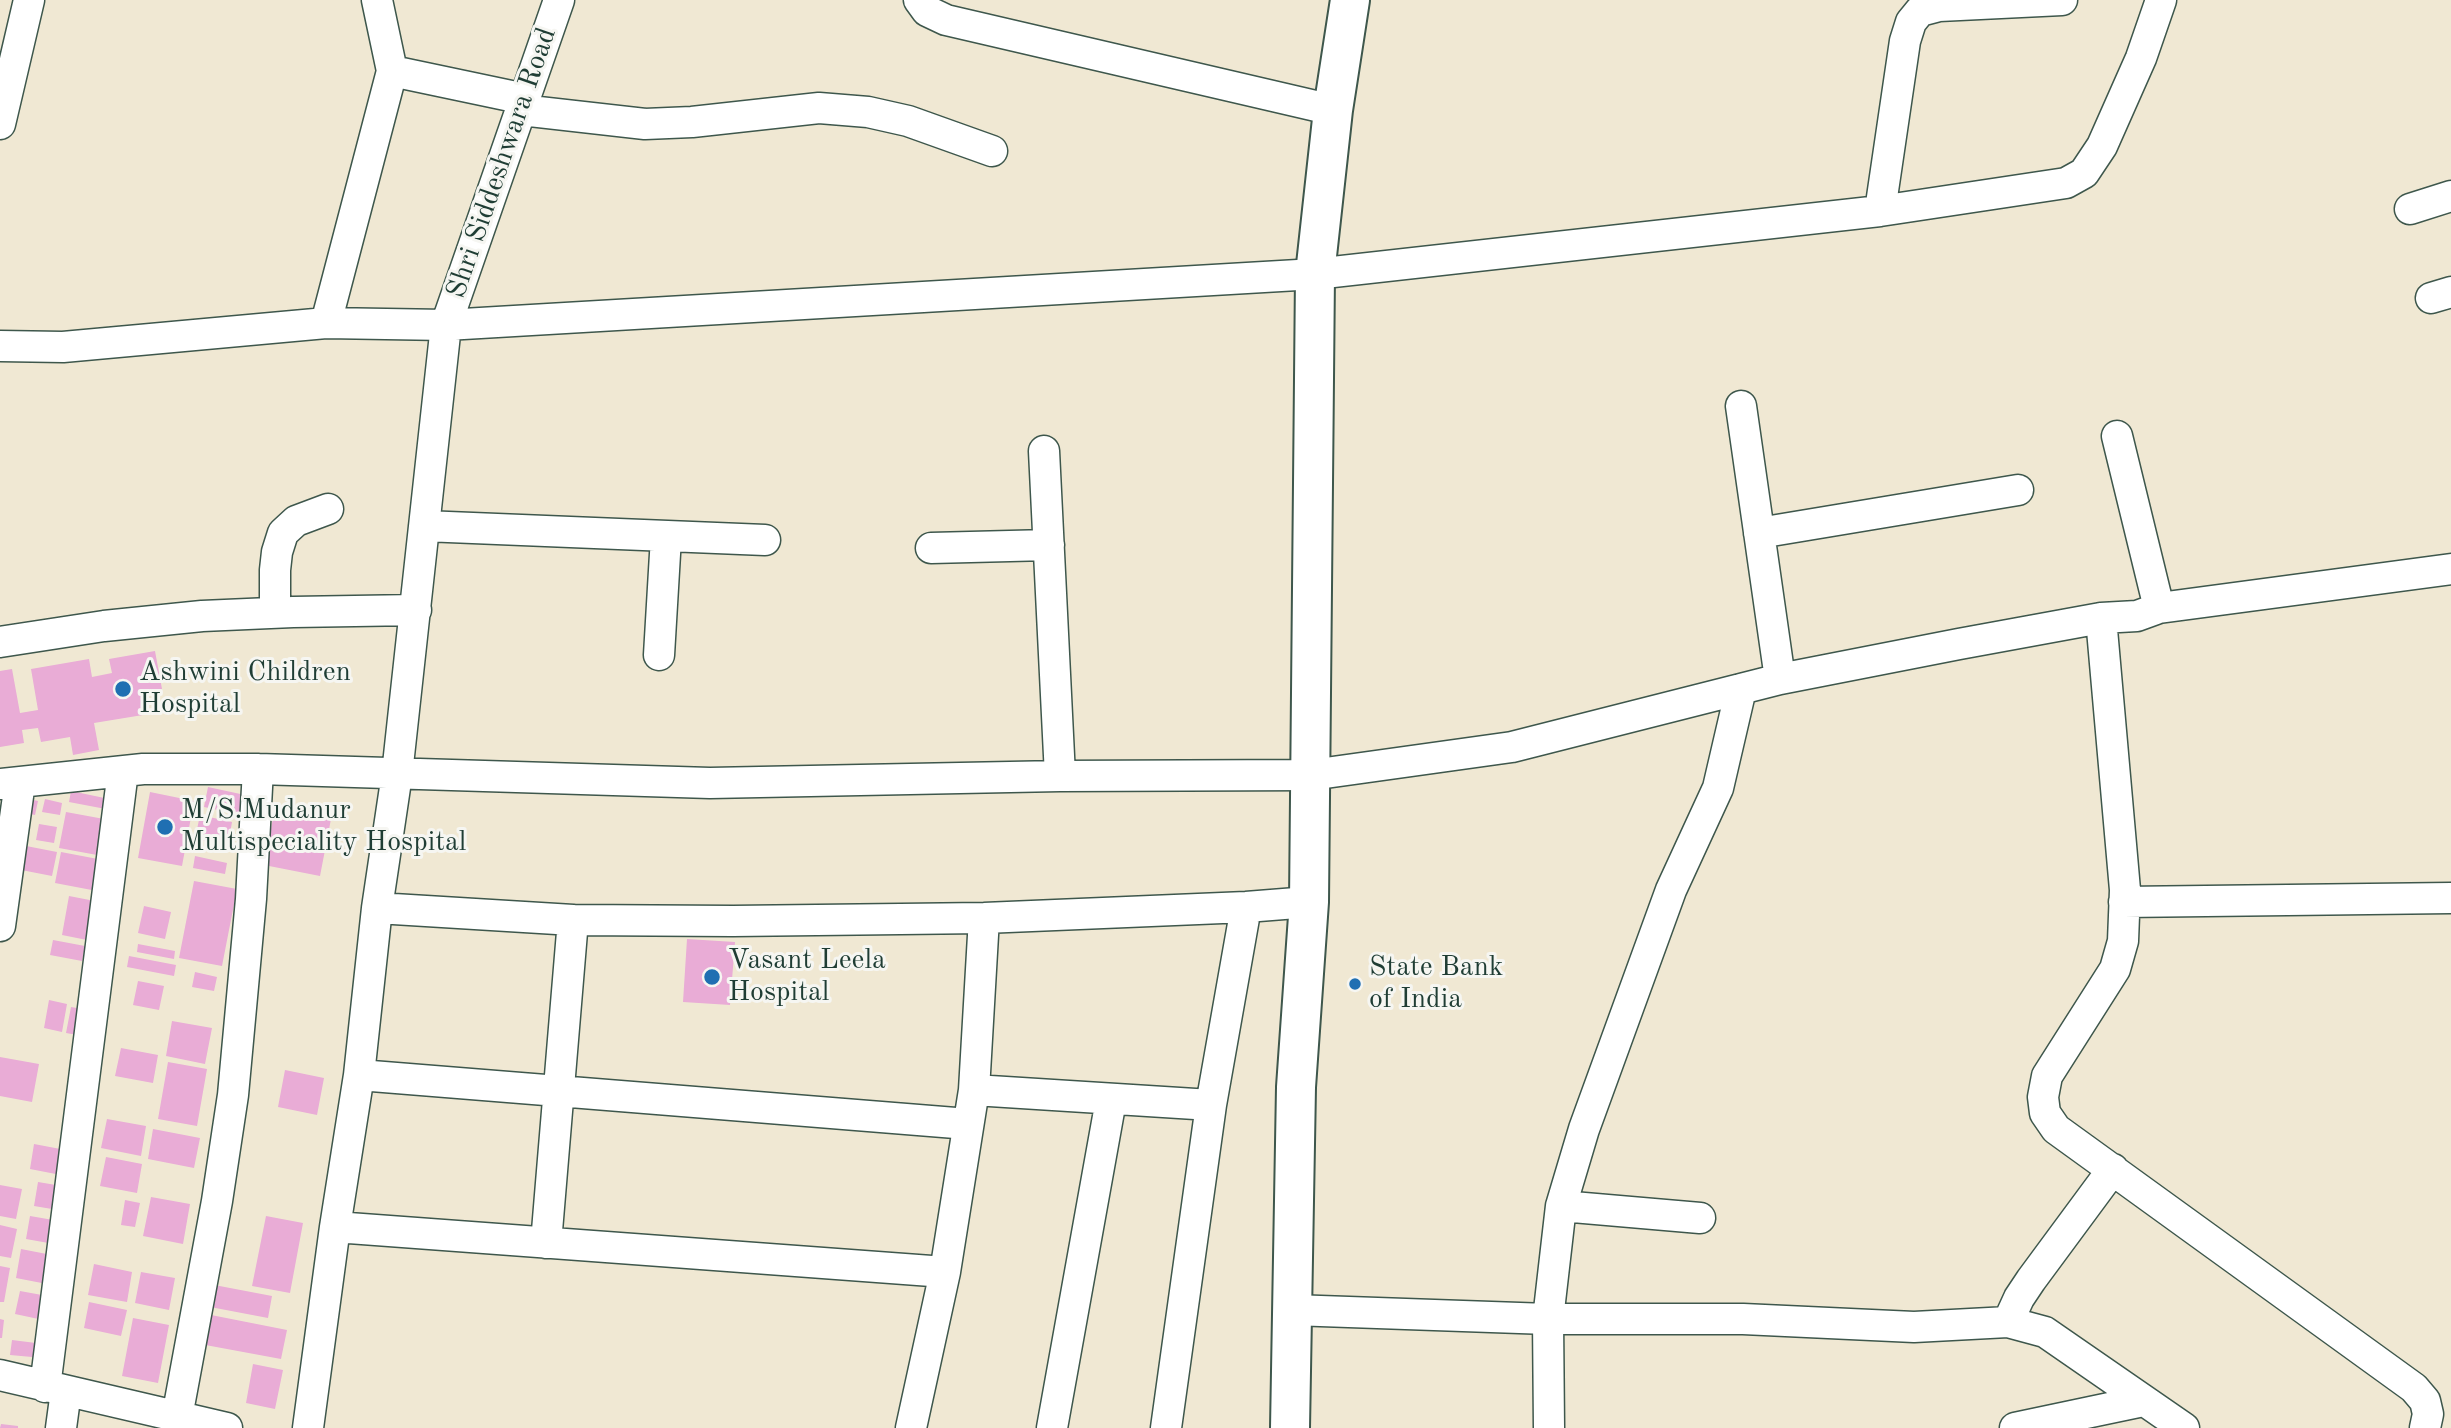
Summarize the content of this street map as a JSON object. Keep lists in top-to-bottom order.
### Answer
{
  "streets": {
    "street": ["Shri Siddeshwara Road"]
  },
  "places": [
    "Ashwini Children Hospital",
    "M/S.Mudanur Multispeciality Hospital",
    "Vasant Leela Hospital",
    "State Bank of India"
  ]
}
